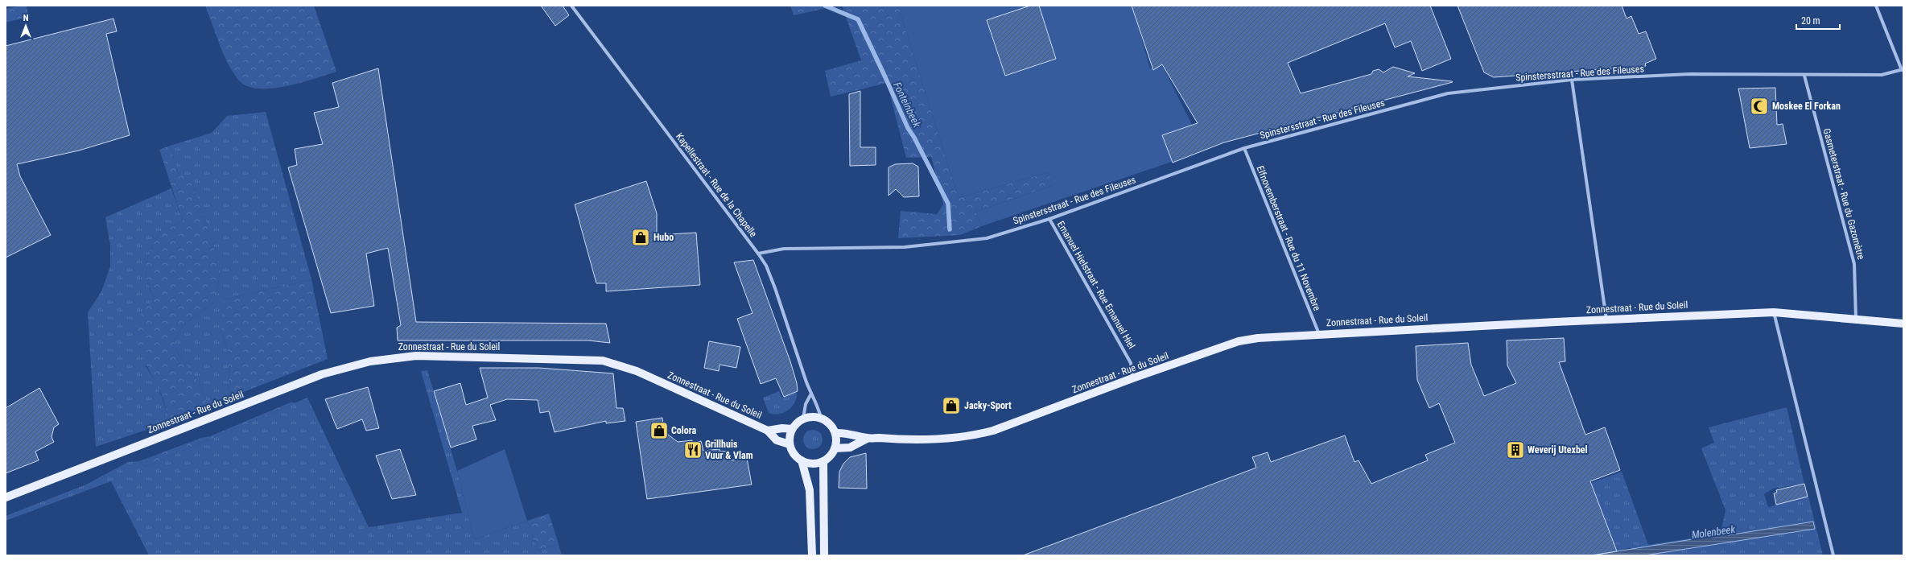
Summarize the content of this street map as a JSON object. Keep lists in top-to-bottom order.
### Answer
{
  "streets": {
    "main road": ["Zonnestraat - Rue du Soleil"],
    "street": [
      "Spinstersstraat - Rue des Fileuses",
      "Kapellestraat - Rue de la Chapelle",
      "Gasmeterstraat - Rue du Gazomètre",
      "Elfnovemberstraat - Rue du 11 Novembre",
      "Emanuel Hielstraat - Rue Emanuel Hiel"
    ]
  },
  "crossings": [
    ["Spinstersstraat - Rue des Fileuses", "Kapellestraat - Rue de la Chapelle"],
    ["Spinstersstraat - Rue des Fileuses", "Gasmeterstraat - Rue du Gazomètre"],
    ["Spinstersstraat - Rue des Fileuses", "Elfnovemberstraat - Rue du 11 Novembre"],
    ["Spinstersstraat - Rue des Fileuses", "Emanuel Hielstraat - Rue Emanuel Hiel"],
    ["Kapellestraat - Rue de la Chapelle", "Zonnestraat - Rue du Soleil"],
    ["Gasmeterstraat - Rue du Gazomètre", "Zonnestraat - Rue du Soleil"],
    ["Elfnovemberstraat - Rue du 11 Novembre", "Zonnestraat - Rue du Soleil"],
    ["Emanuel Hielstraat - Rue Emanuel Hiel", "Zonnestraat - Rue du Soleil"]
  ],
  "water": ["Fonteinbeek", "Molenbeek"],
  "places": {
    "mosque": ["Moskee El Forkan"],
    "shop": ["Hubo", "Jacky-Sport", "Colora"],
    "restaurant": ["Grillhuis Vuur & Vlam"],
    "building": ["Weverij Utexbel"]
  },
  "scale_bar": "20 m",
  "north": "top"
}
